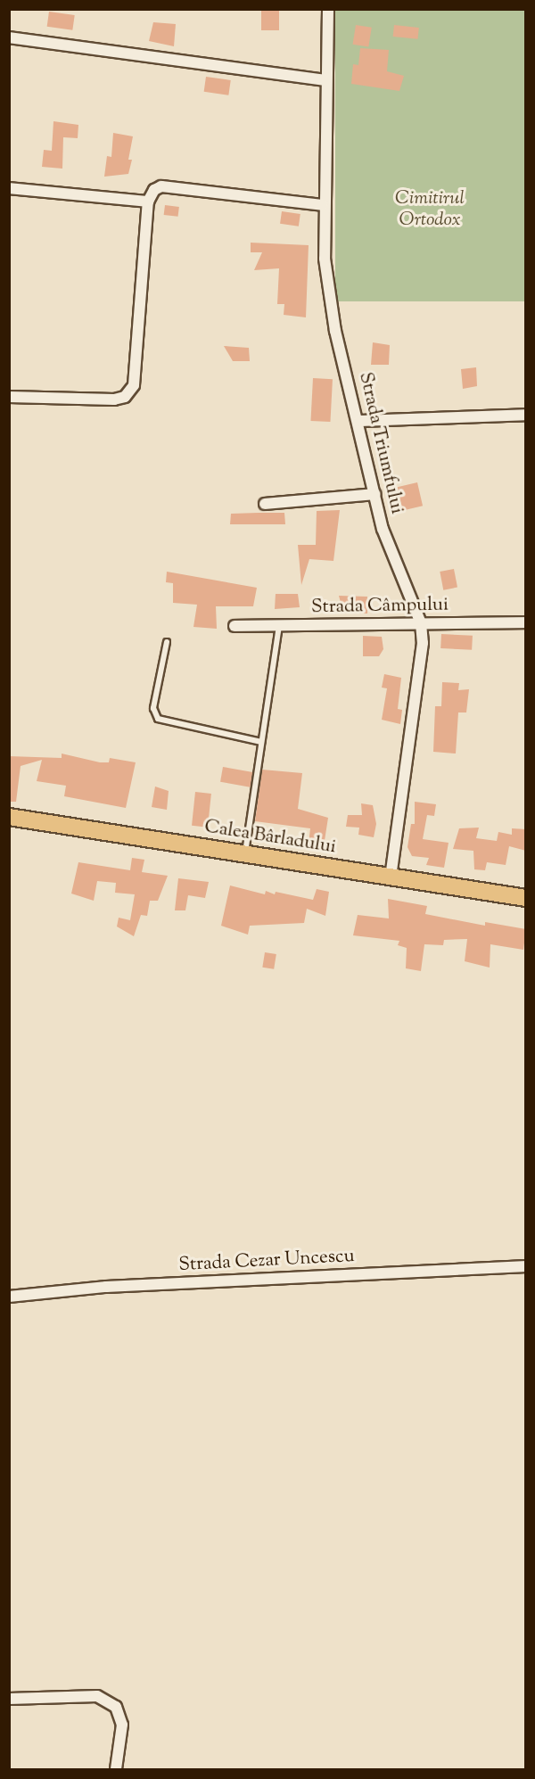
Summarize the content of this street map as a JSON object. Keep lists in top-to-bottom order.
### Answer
{
  "streets": {
    "main road": ["Calea Bârladului"],
    "street": ["Strada Triumfului", "Strada Câmpului", "Strada Cezar Uncescu"]
  },
  "crossings": [
    ["Strada Triumfului", "Strada Câmpului"],
    ["Strada Triumfului", "Calea Bârladului"]
  ],
  "parks": ["Cimitirul Ortodox"]
}
